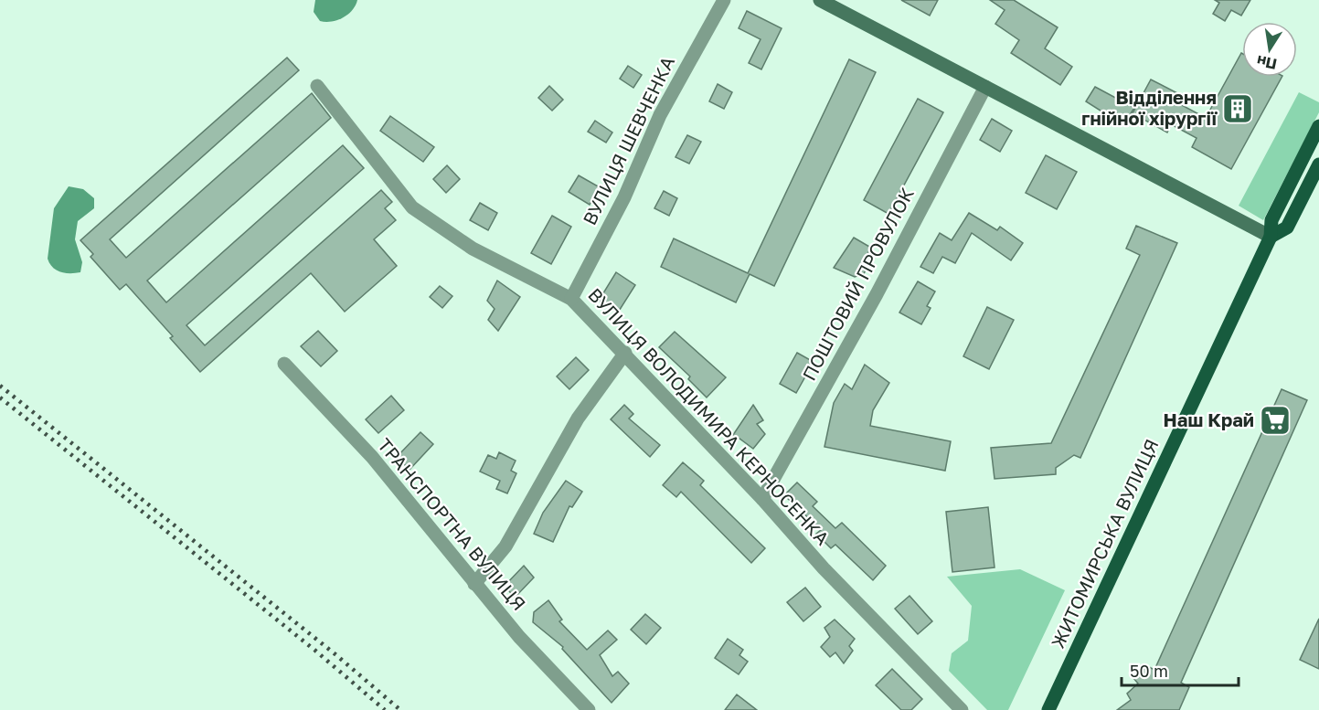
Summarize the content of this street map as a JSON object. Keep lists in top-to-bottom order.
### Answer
{
  "streets": {
    "main road": ["ЖИТОМИРСЬКА ВУЛИЦЯ"],
    "street": [
      "ВУЛИЦЯ ШЕВЧЕНКА",
      "ПОШТОВИЙ ПРОВУЛОК",
      "ВУЛИЦЯ ВОЛОДИМИРА КЕРНОСЕНКА",
      "ТРАНСПОРТНА ВУЛИЦЯ"
    ]
  },
  "crossings": [
    ["ВУЛИЦЯ ШЕВЧЕНКА", "ВУЛИЦЯ ВОЛОДИМИРА КЕРНОСЕНКА"],
    ["ПОШТОВИЙ ПРОВУЛОК", "ВУЛИЦЯ ВОЛОДИМИРА КЕРНОСЕНКА"]
  ],
  "places": {
    "building": ["Відділення гнійної хірургії"],
    "supermarket": ["Наш Край"]
  },
  "scale_bar": "50 m",
  "north": "bottom"
}
